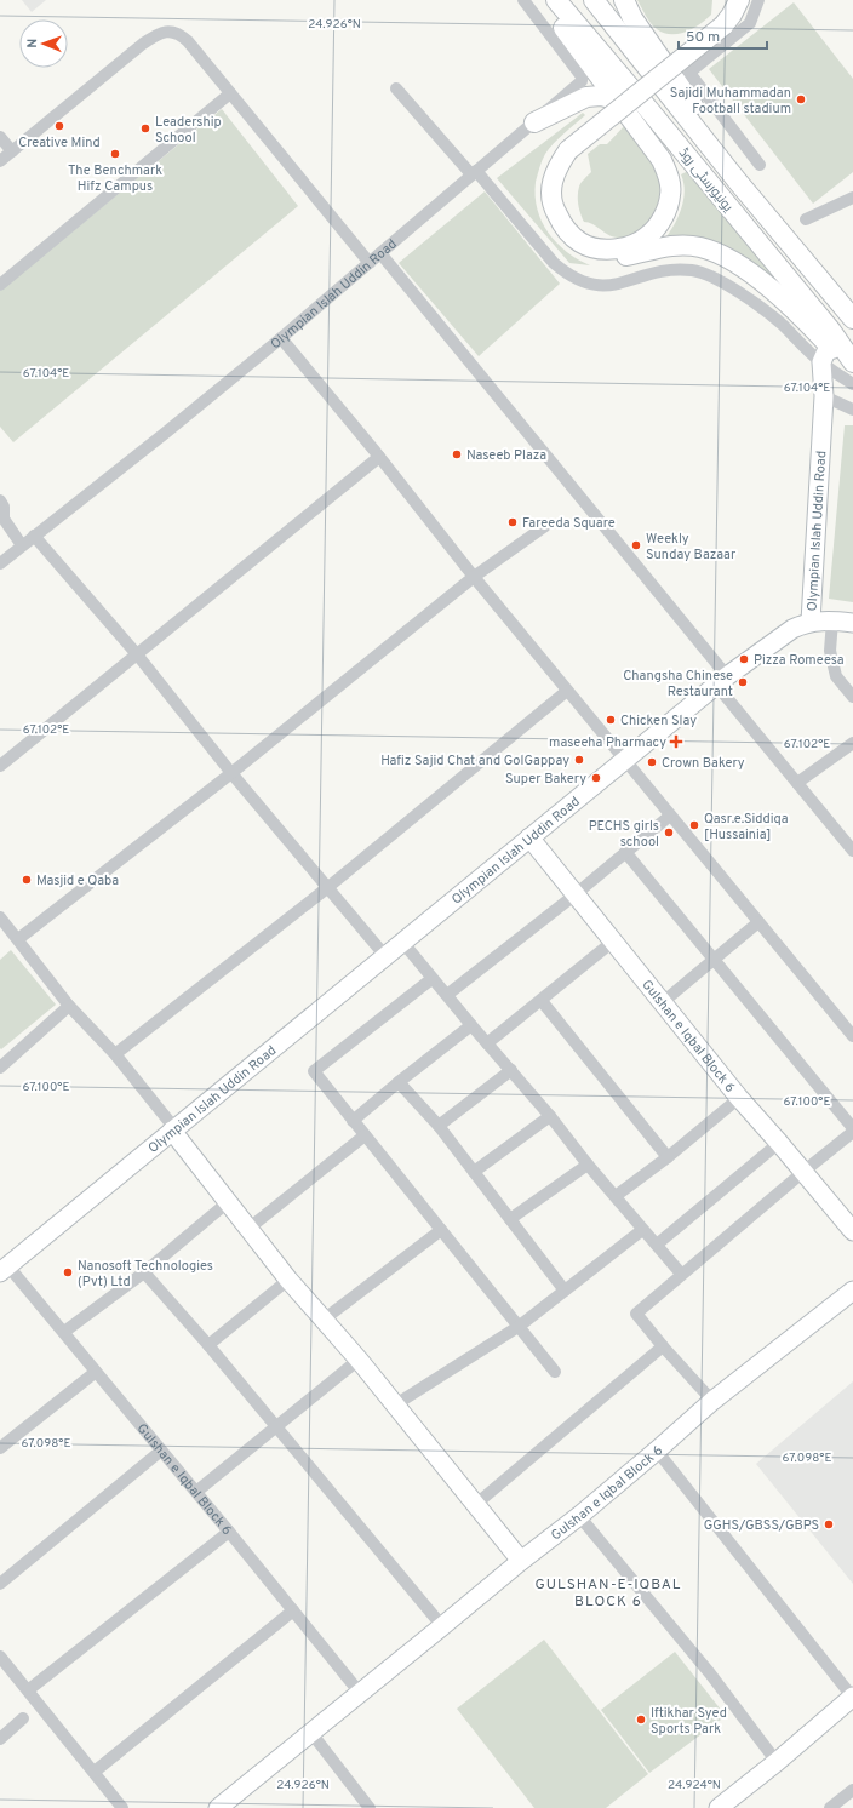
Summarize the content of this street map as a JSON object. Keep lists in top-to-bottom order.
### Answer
{
  "streets": {
    "main road": ["یونیورسٹی روڈ"],
    "street": ["Olympian Islah Uddin Road", "Gulshan e Iqbal Block 6"]
  },
  "crossings": [
    ["یونیورسٹی روڈ", "Olympian Islah Uddin Road"],
    ["Olympian Islah Uddin Road", "Gulshan e Iqbal Block 6"]
  ],
  "districts": ["GULSHAN-E-IQBAL BLOCK 6"],
  "places": {
    "other": [
      "Sajidi Muhammadan Football stadium",
      "Creative Mind",
      "Leadership School",
      "The Benchmark Hifz Campus",
      "Naseeb Plaza",
      "Fareeda Square",
      "Weekly Sunday Bazaar",
      "Pizza Romeesa",
      "Changsha Chinese Restaurant",
      "Chicken Slay",
      "Hafiz Sajid Chat and GolGappay",
      "Crown Bakery",
      "Super Bakery",
      "Qasr.e.Siddiqa [Hussainia]",
      "PECHS girls school",
      "Masjid e Qaba",
      "Nanosoft Technologies (Pvt) Ltd",
      "GGHS/GBSS/GBPS",
      "Iftikhar Syed Sports Park"
    ],
    "health": ["maseeha Pharmacy"]
  },
  "scale_bar": "50 m",
  "north": "left",
  "coordinates": [
    "24.926°N",
    "67.104°E",
    "67.102°E",
    "67.100°E",
    "67.098°E",
    "24.924°N"
  ]
}
